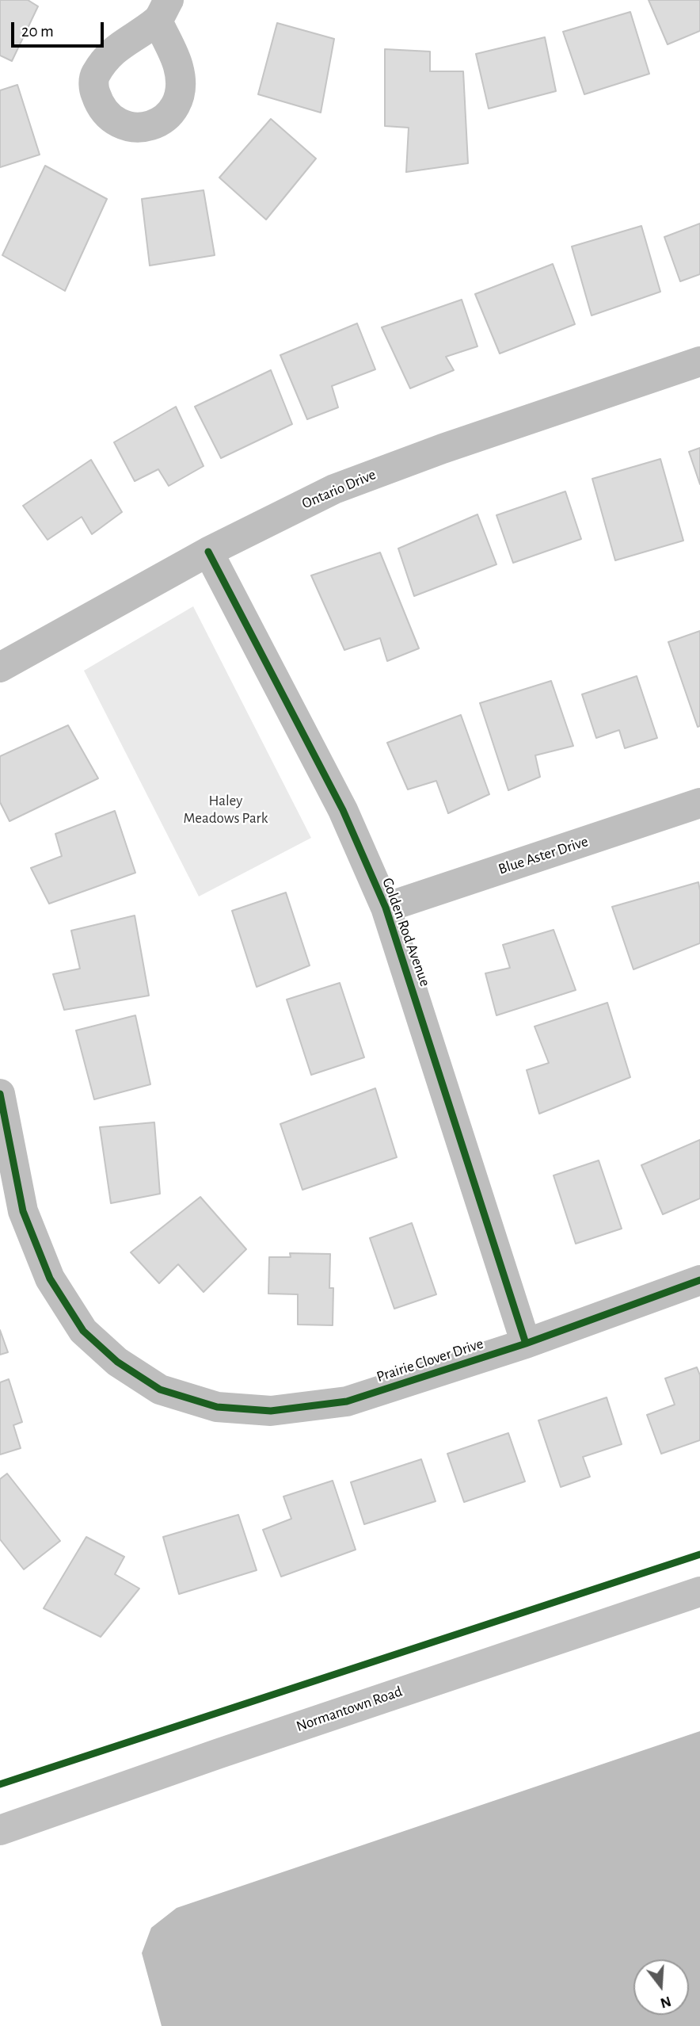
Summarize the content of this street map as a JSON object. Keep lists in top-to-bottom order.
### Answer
{
  "streets": {
    "street": [
      "Ontario Drive",
      "Blue Aster Drive",
      "Golden Rod Avenue",
      "Prairie Clover Drive",
      "Normantown Road"
    ]
  },
  "crossings": [
    ["Ontario Drive", "Golden Rod Avenue"],
    ["Blue Aster Drive", "Golden Rod Avenue"],
    ["Golden Rod Avenue", "Prairie Clover Drive"]
  ],
  "parks": ["Haley Meadows Park"],
  "scale_bar": "20 m",
  "north": "bottom"
}
